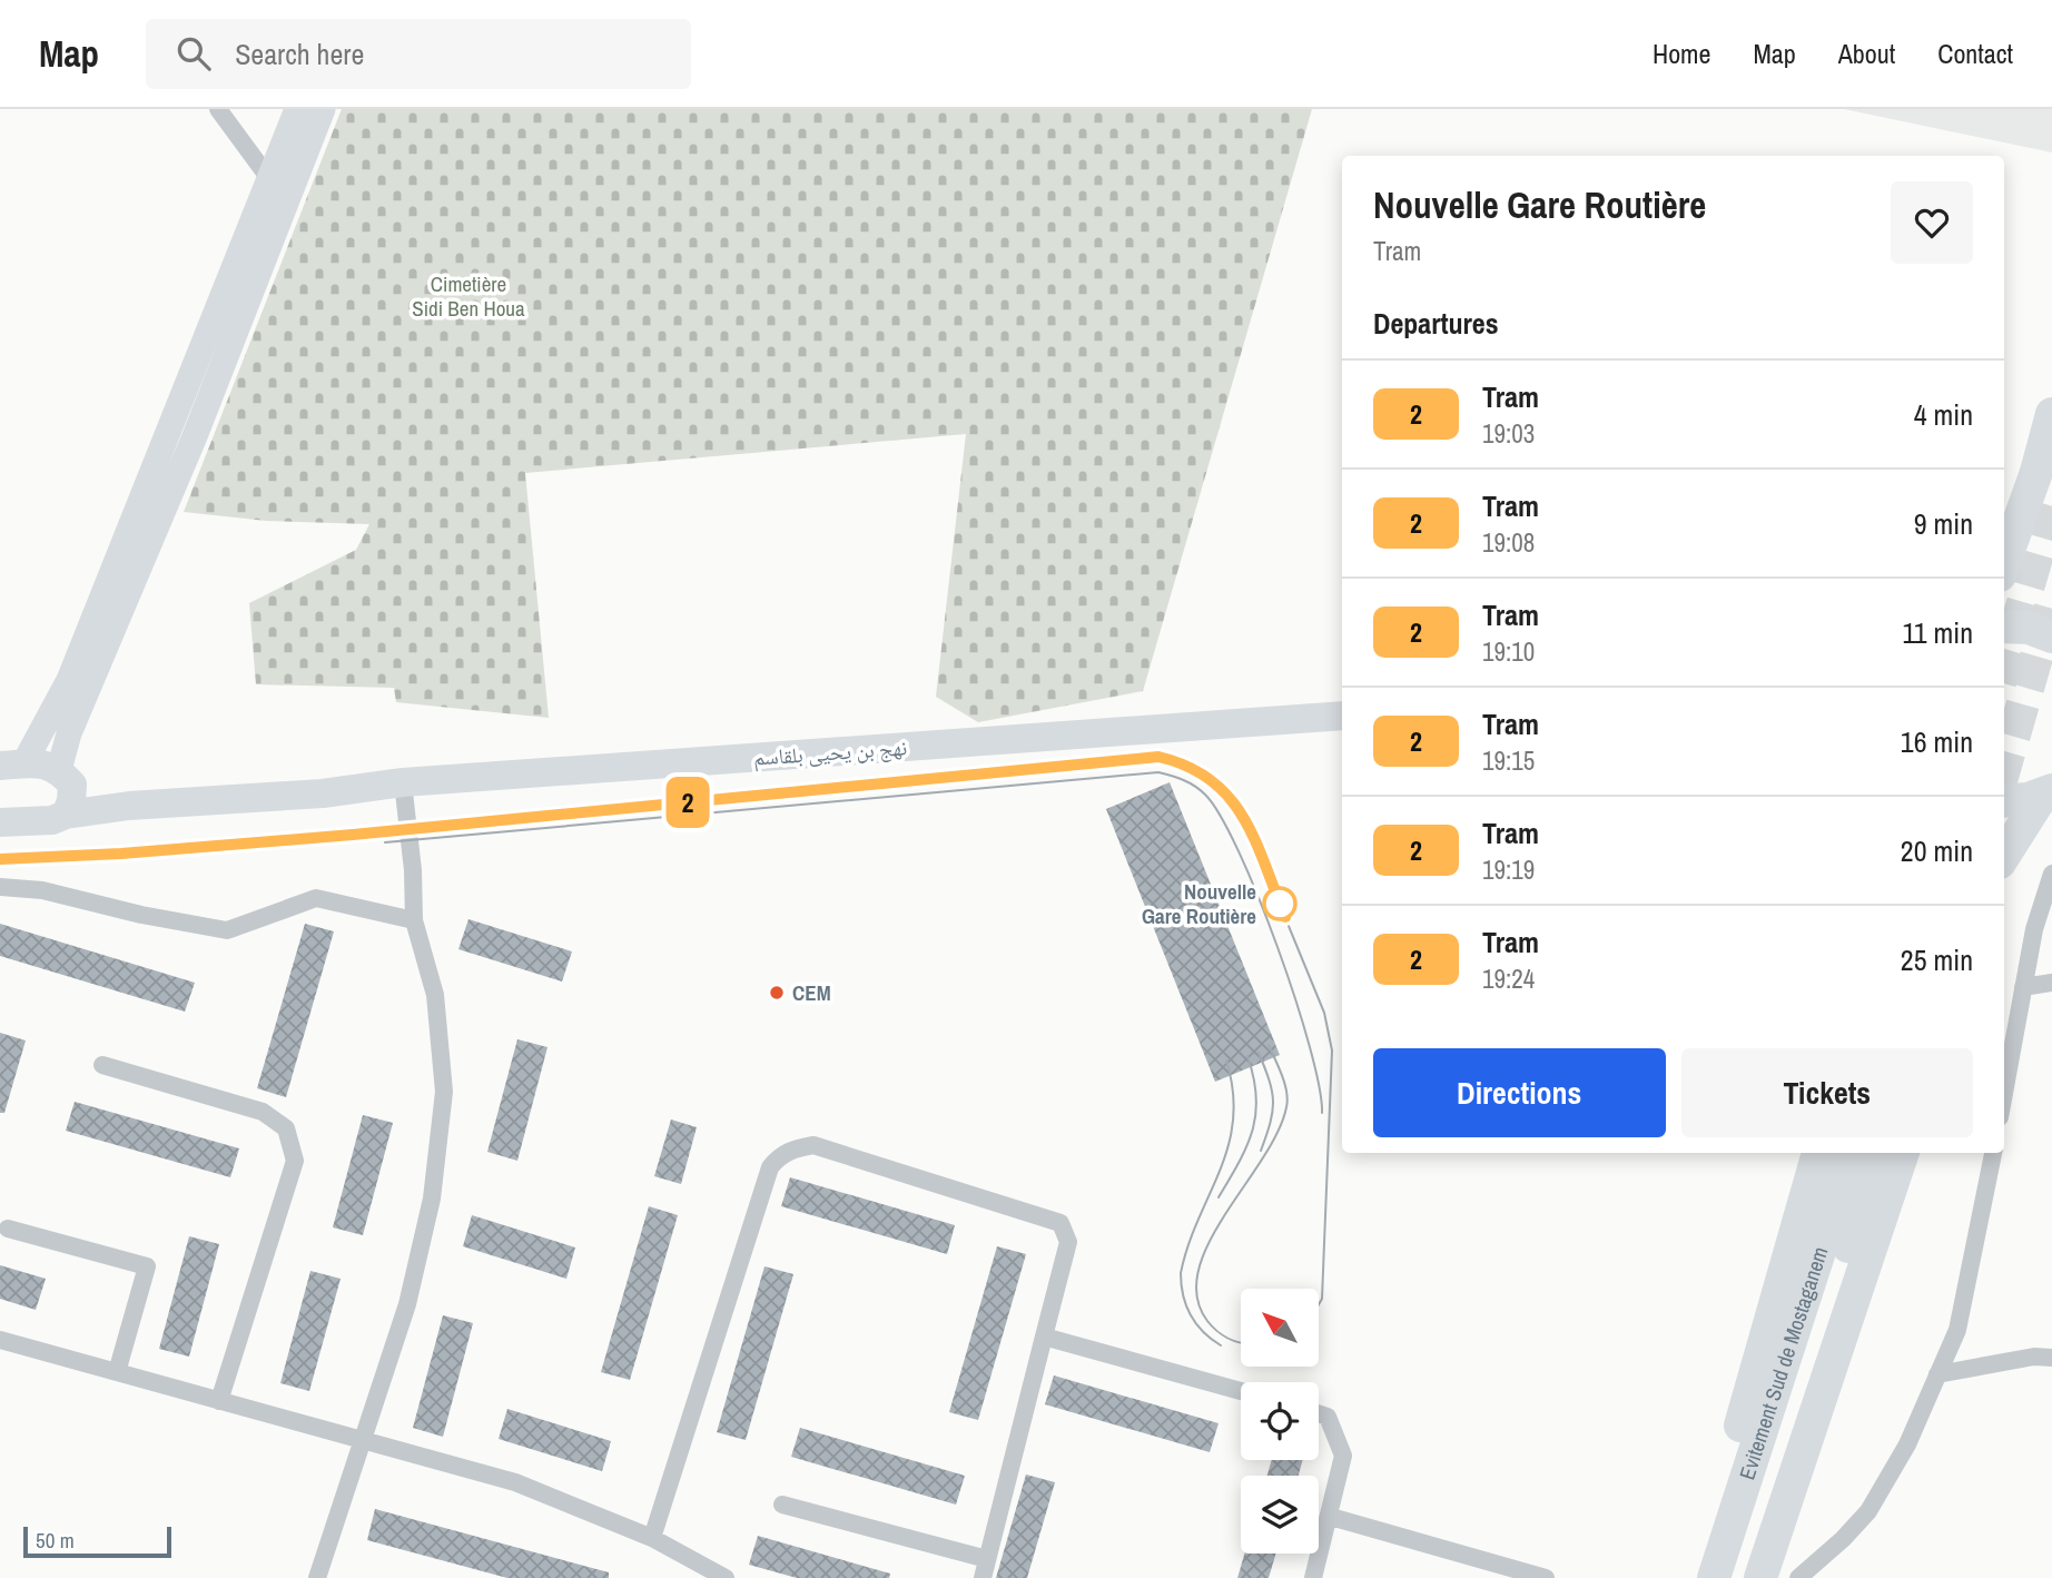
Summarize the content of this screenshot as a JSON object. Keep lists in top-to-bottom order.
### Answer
{
  "streets": {
    "highway": ["Evitement Sud de Mostaganem"],
    "main road": ["نهج بن يحيى بلقاسم"]
  },
  "parks": ["Cimetière Sidi Ben Houa"],
  "places": ["Nouvelle Gare Routière", "CEM"],
  "lines": ["tram line 2"],
  "scale_bar": "50 m",
  "north": "top left",
  "page": {
    "header": "Map",
    "search": "Search here",
    "nav": [
      "Home",
      "Map",
      "About",
      "Contact"
    ],
    "on_map": "2",
    "heading": [
      ["Nouvelle Gare Routière", "Tram"],
      "Departures"
    ],
    "list": [
      {
        "mark": "2",
        "name": "Tram",
        "note": "19:03",
        "value": "4 min"
      },
      {
        "mark": "2",
        "name": "Tram",
        "note": "19:08",
        "value": "9 min"
      },
      {
        "mark": "2",
        "name": "Tram",
        "note": "19:10",
        "value": "11 min"
      },
      {
        "mark": "2",
        "name": "Tram",
        "note": "19:15",
        "value": "16 min"
      },
      {
        "mark": "2",
        "name": "Tram",
        "note": "19:19",
        "value": "20 min"
      },
      {
        "mark": "2",
        "name": "Tram",
        "note": "19:24",
        "value": "25 min"
      }
    ],
    "buttons": ["Directions", "Tickets"],
    "scale": "50 m"
  }
}
